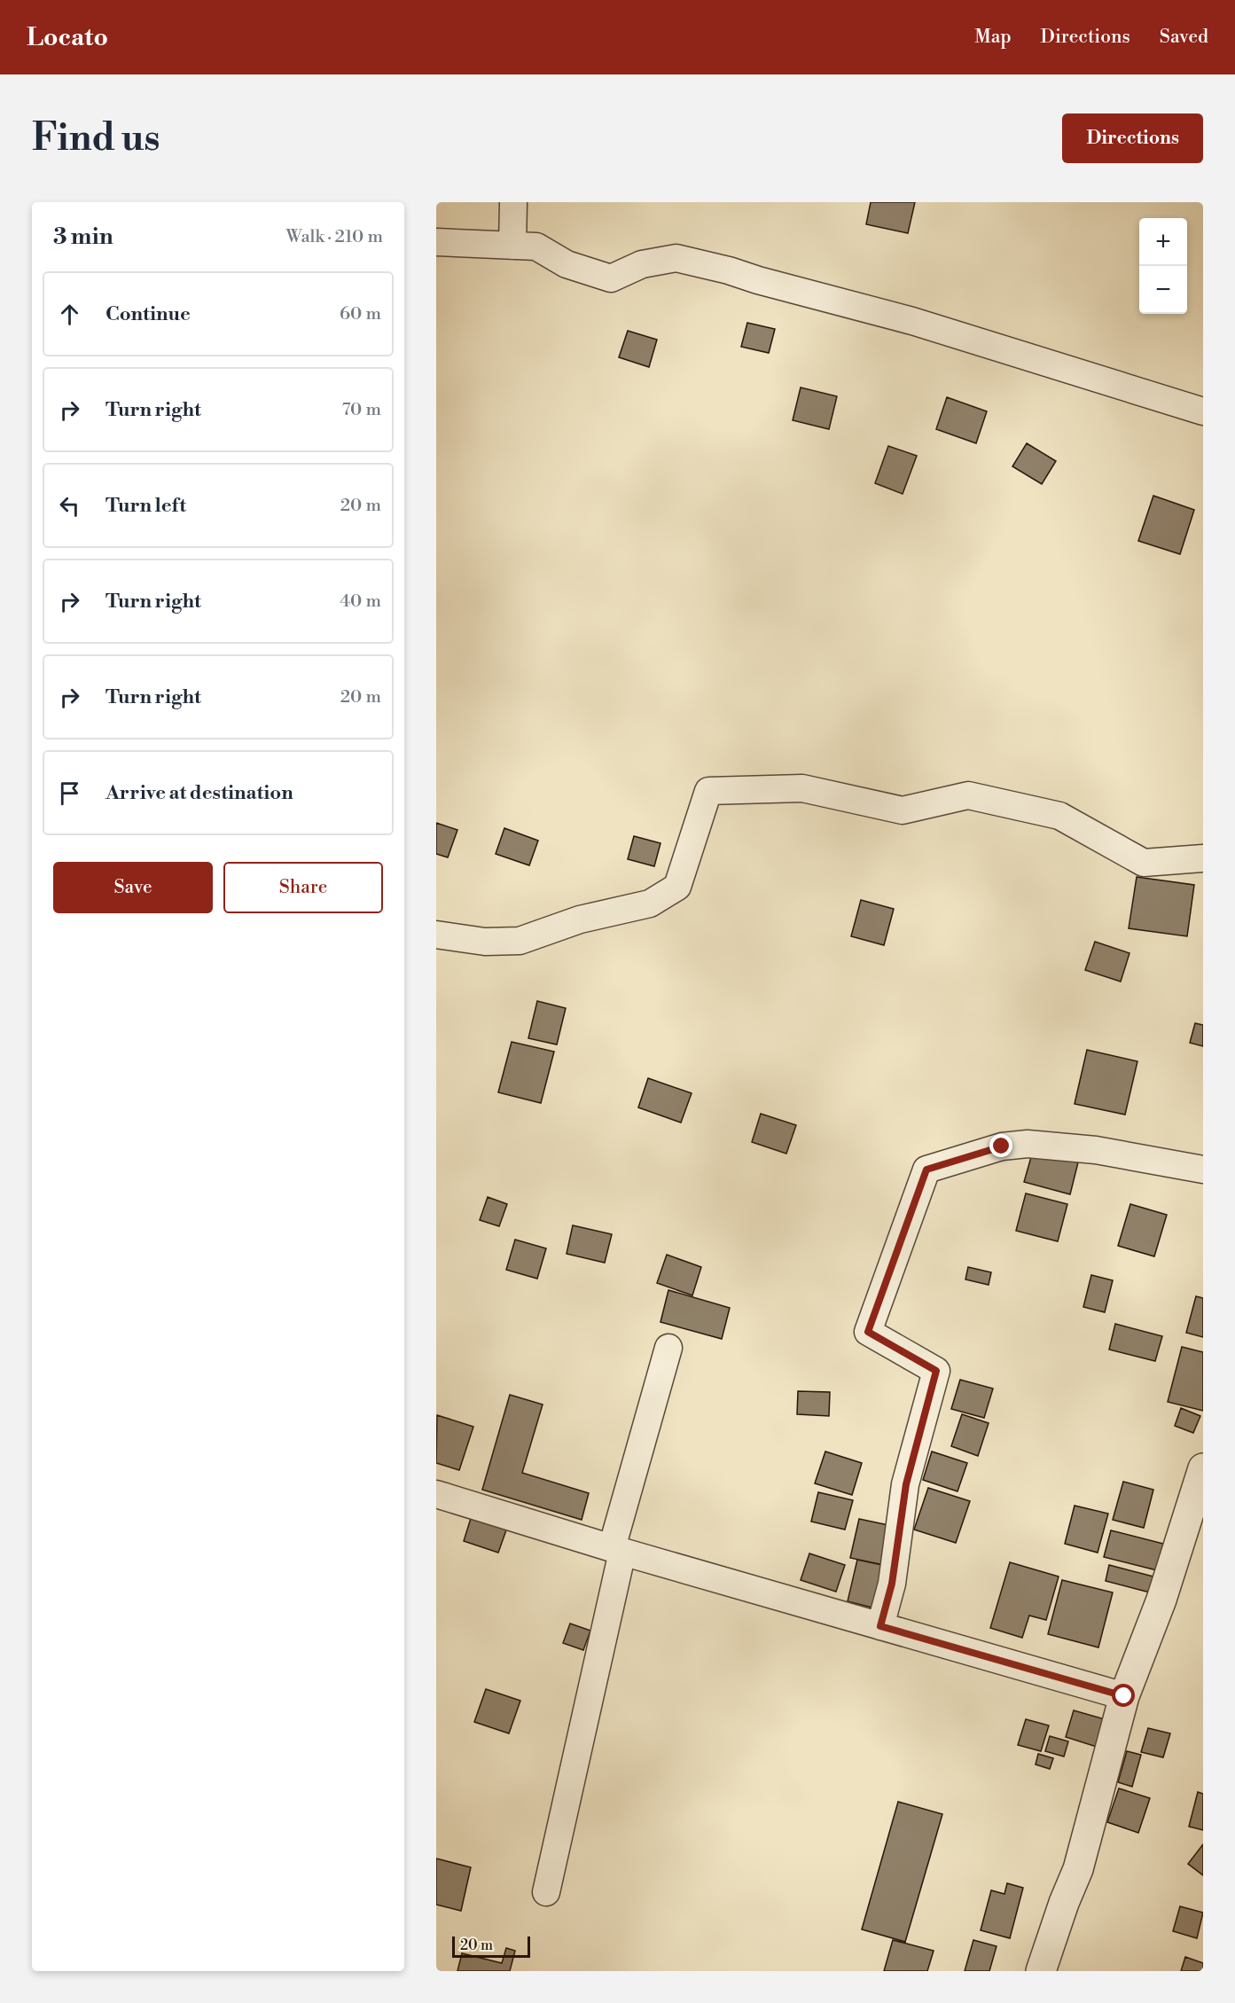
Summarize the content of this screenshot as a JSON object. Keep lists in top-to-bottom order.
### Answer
{
  "scale_bar": "20 m",
  "page": {
    "header": "Locato",
    "nav": ["Map", "Directions", "Saved"],
    "buttons": [
      "Directions",
      ["Save", "Share"]
    ],
    "title": "Find us",
    "heading": ["3 min", "Walk · 210 m"],
    "map_buttons": ["+", "−"],
    "list": [
      ["Continue", "60 m"],
      ["Turn right", "70 m"],
      ["Turn left", "20 m"],
      ["Turn right", "40 m"],
      ["Turn right", "20 m"],
      "Arrive at destination"
    ],
    "scale": "20 m"
  }
}
